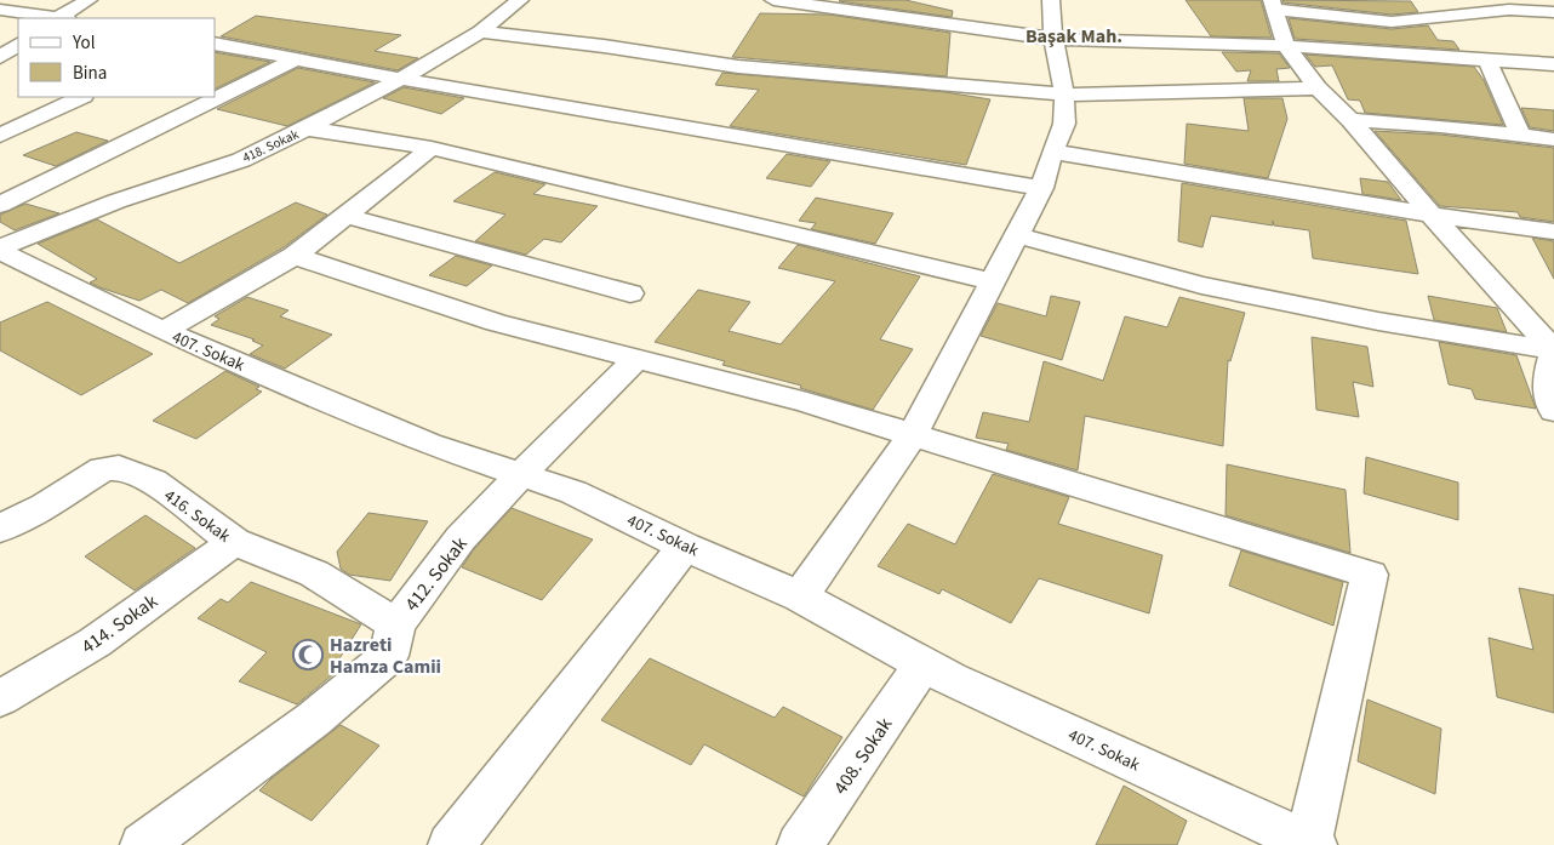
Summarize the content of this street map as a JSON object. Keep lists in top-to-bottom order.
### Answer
{
  "streets": {
    "street": [
      "418. Sokak",
      "407. Sokak",
      "416. Sokak",
      "412. Sokak",
      "414. Sokak",
      "408. Sokak"
    ]
  },
  "crossings": [
    ["418. Sokak", "407. Sokak"],
    ["407. Sokak", "412. Sokak"],
    ["407. Sokak", "408. Sokak"],
    ["416. Sokak", "412. Sokak"],
    ["416. Sokak", "414. Sokak"]
  ],
  "districts": ["Başak Mah."],
  "places": {
    "mosque": ["Hazreti Hamza Camii"]
  },
  "legend": ["Yol", "Bina"]
}
